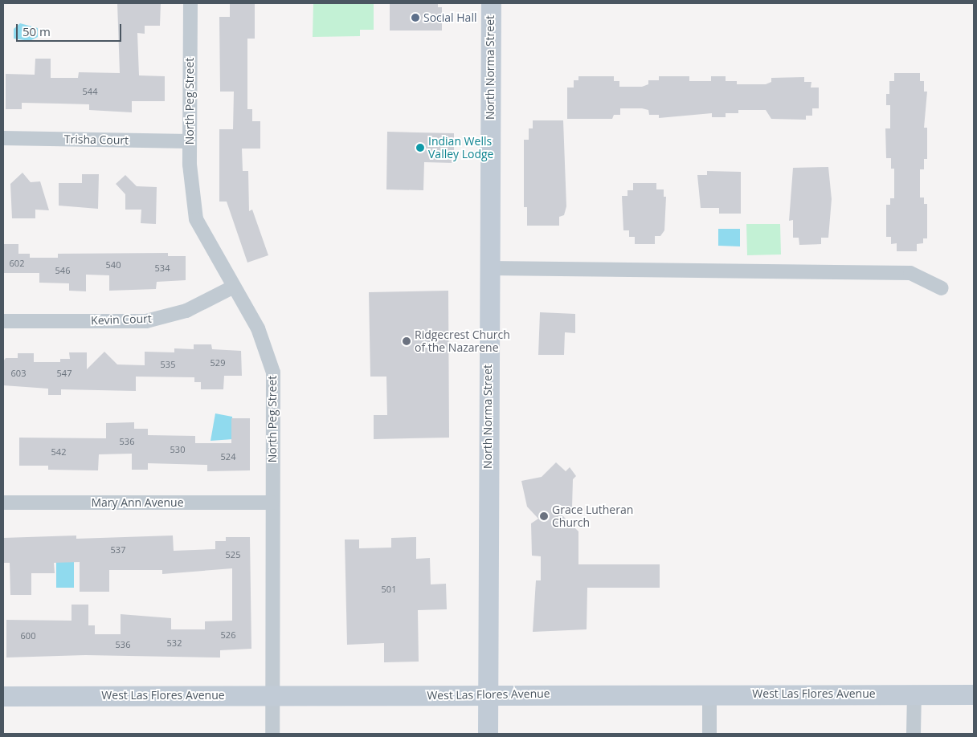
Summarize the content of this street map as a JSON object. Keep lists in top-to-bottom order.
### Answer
{
  "streets": {
    "main road": ["North Norma Street", "West Las Flores Avenue"],
    "street": [
      "North Peg Street",
      "Trisha Court",
      "Kevin Court",
      "Mary Ann Avenue"
    ]
  },
  "crossings": [
    ["North Norma Street", "West Las Flores Avenue"],
    ["North Peg Street", "Trisha Court"],
    ["North Peg Street", "Kevin Court"],
    ["North Peg Street", "Mary Ann Avenue"],
    ["North Peg Street", "West Las Flores Avenue"]
  ],
  "places": [
    "Social Hall",
    "Indian Wells Valley Lodge",
    "Ridgecrest Church of the Nazarene",
    "Grace Lutheran Church"
  ],
  "house_numbers": [
    "544",
    "602",
    "540",
    "534",
    "546",
    "529",
    "535",
    "603",
    "547",
    "536",
    "530",
    "542",
    "524",
    "537",
    "525",
    "501",
    "526",
    "600",
    "532",
    "536"
  ],
  "scale_bar": "50 m"
}
